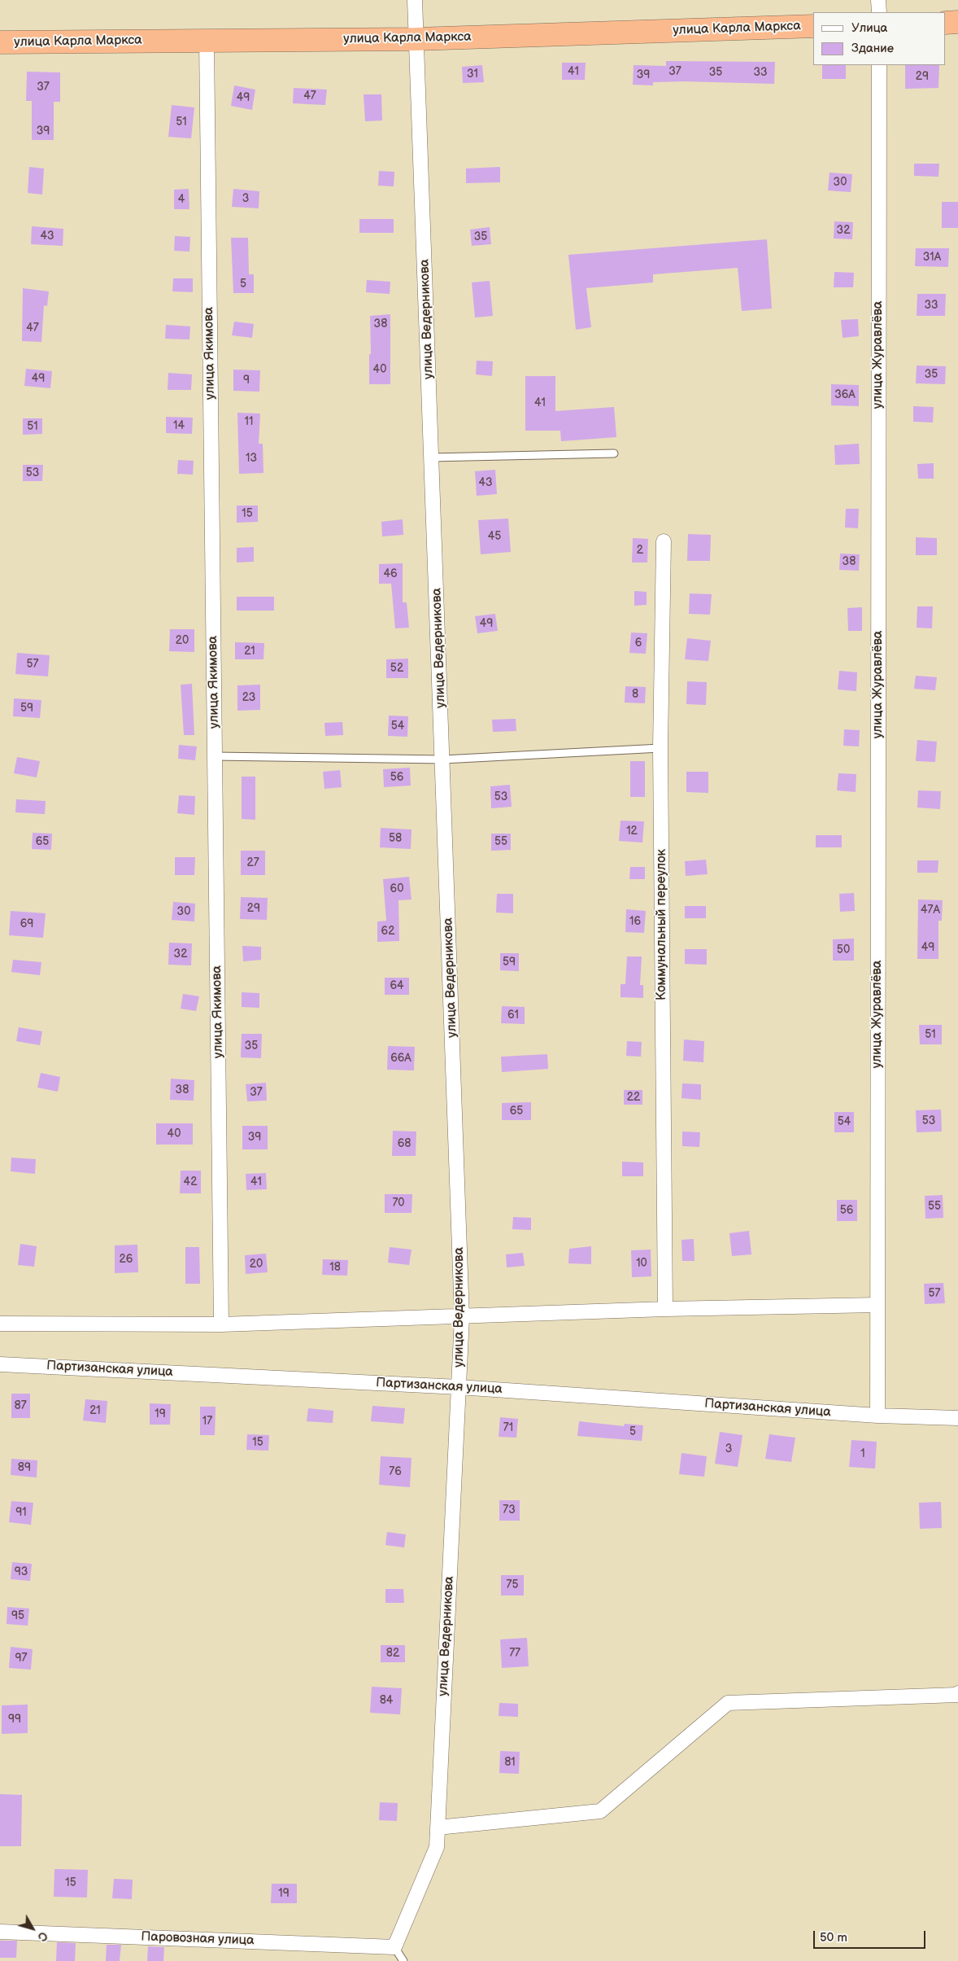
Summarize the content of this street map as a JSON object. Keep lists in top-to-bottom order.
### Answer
{
  "streets": {
    "highway": ["улица Карла Маркса"],
    "street": [
      "улица Ведерникова",
      "улица Якимова",
      "улица Журавлёва",
      "Коммунальный переулок",
      "Партизанская улица",
      "Паровозная улица"
    ]
  },
  "crossings": [
    ["улица Карла Маркса", "улица Ведерникова"],
    ["улица Карла Маркса", "улица Якимова"],
    ["улица Ведерникова", "Партизанская улица"],
    ["улица Ведерникова", "Паровозная улица"],
    ["улица Журавлёва", "Партизанская улица"]
  ],
  "house_numbers": [
    "41",
    "37",
    "35",
    "33",
    "31",
    "39",
    "29",
    "37",
    "47",
    "49",
    "51",
    "39",
    "30",
    "3",
    "4",
    "32",
    "43",
    "35",
    "31А",
    "5",
    "33",
    "38",
    "47",
    "40",
    "35",
    "49",
    "9",
    "36А",
    "41",
    "11",
    "14",
    "51",
    "13",
    "53",
    "43",
    "15",
    "45",
    "2",
    "38",
    "46",
    "49",
    "20",
    "6",
    "21",
    "57",
    "52",
    "8",
    "23",
    "59",
    "54",
    "56",
    "53",
    "12",
    "58",
    "65",
    "55",
    "27",
    "60",
    "29",
    "47А",
    "30",
    "16",
    "69",
    "62",
    "49",
    "50",
    "32",
    "59",
    "64",
    "61",
    "51",
    "35",
    "66А",
    "38",
    "37",
    "22",
    "65",
    "53",
    "54",
    "40",
    "39",
    "68",
    "42",
    "41",
    "70",
    "55",
    "56",
    "26",
    "10",
    "20",
    "18",
    "57",
    "87",
    "21",
    "19",
    "17",
    "71",
    "5",
    "15",
    "3",
    "1",
    "89",
    "76",
    "73",
    "91",
    "93",
    "75",
    "95",
    "82",
    "77",
    "97",
    "84",
    "99",
    "81",
    "15",
    "19"
  ],
  "legend": ["Улица", "Здание"],
  "scale_bar": "50 m",
  "north": "bottom right"
}
